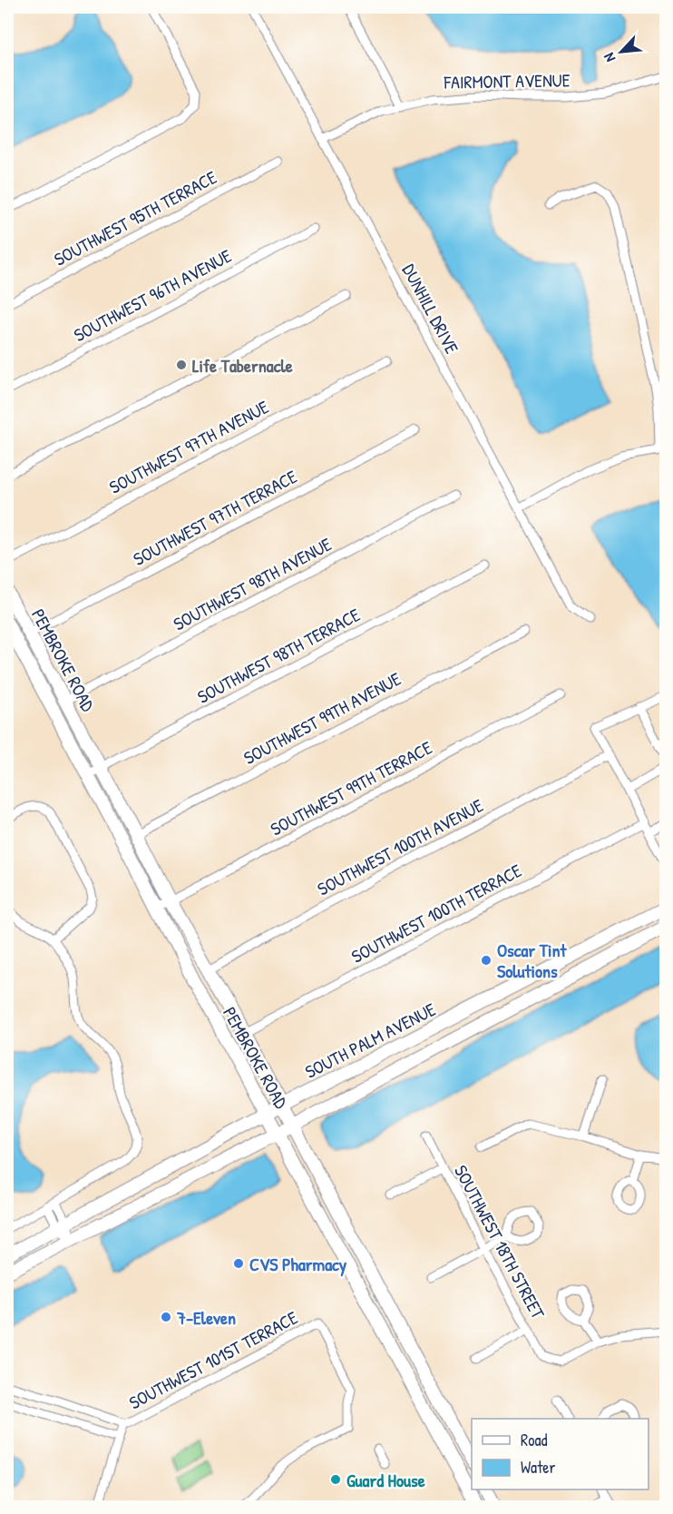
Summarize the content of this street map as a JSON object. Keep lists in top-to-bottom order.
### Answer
{
  "streets": {
    "main road": ["PEMBROKE ROAD", "SOUTH PALM AVENUE"],
    "street": [
      "FAIRMONT AVENUE",
      "SOUTHWEST 95TH TERRACE",
      "SOUTHWEST 96TH AVENUE",
      "DUNHILL DRIVE",
      "SOUTHWEST 97TH AVENUE",
      "SOUTHWEST 97TH TERRACE",
      "SOUTHWEST 98TH AVENUE",
      "SOUTHWEST 98TH TERRACE",
      "SOUTHWEST 99TH AVENUE",
      "SOUTHWEST 99TH TERRACE",
      "SOUTHWEST 100TH AVENUE",
      "SOUTHWEST 100TH TERRACE",
      "SOUTHWEST 18TH STREET",
      "SOUTHWEST 101ST TERRACE"
    ]
  },
  "crossings": [
    ["FAIRMONT AVENUE", "DUNHILL DRIVE"],
    ["SOUTHWEST 97TH TERRACE", "PEMBROKE ROAD"],
    ["SOUTHWEST 98TH AVENUE", "PEMBROKE ROAD"],
    ["SOUTHWEST 98TH TERRACE", "PEMBROKE ROAD"],
    ["PEMBROKE ROAD", "SOUTHWEST 99TH AVENUE"],
    ["PEMBROKE ROAD", "SOUTHWEST 99TH TERRACE"],
    ["PEMBROKE ROAD", "SOUTHWEST 100TH AVENUE"],
    ["PEMBROKE ROAD", "SOUTHWEST 100TH TERRACE"],
    ["PEMBROKE ROAD", "SOUTH PALM AVENUE"]
  ],
  "places": [
    "Life Tabernacle",
    "Oscar Tint Solutions",
    "CVS Pharmacy",
    "7-Eleven",
    "Guard House"
  ],
  "legend": ["Road", "Water"],
  "north": "bottom left"
}
